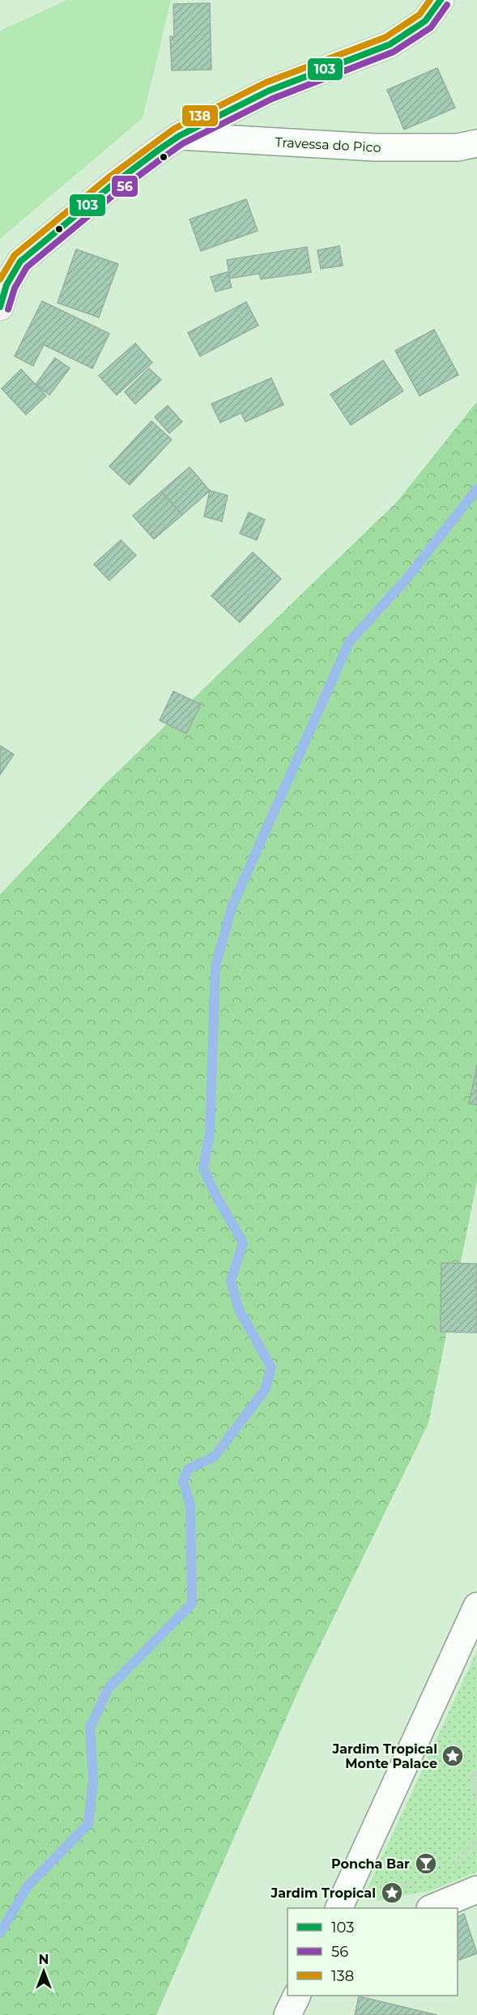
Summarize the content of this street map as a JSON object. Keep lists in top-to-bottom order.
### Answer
{
  "streets": {
    "street": ["Travessa do Pico"]
  },
  "places": {
    "place": ["Jardim Tropical Monte Palace", "Jardim Tropical"],
    "bar": ["Poncha Bar"]
  },
  "lines": ["transit line 103", "transit line 138", "transit line 56"],
  "legend": ["103", "56", "138"],
  "north": "top"
}
